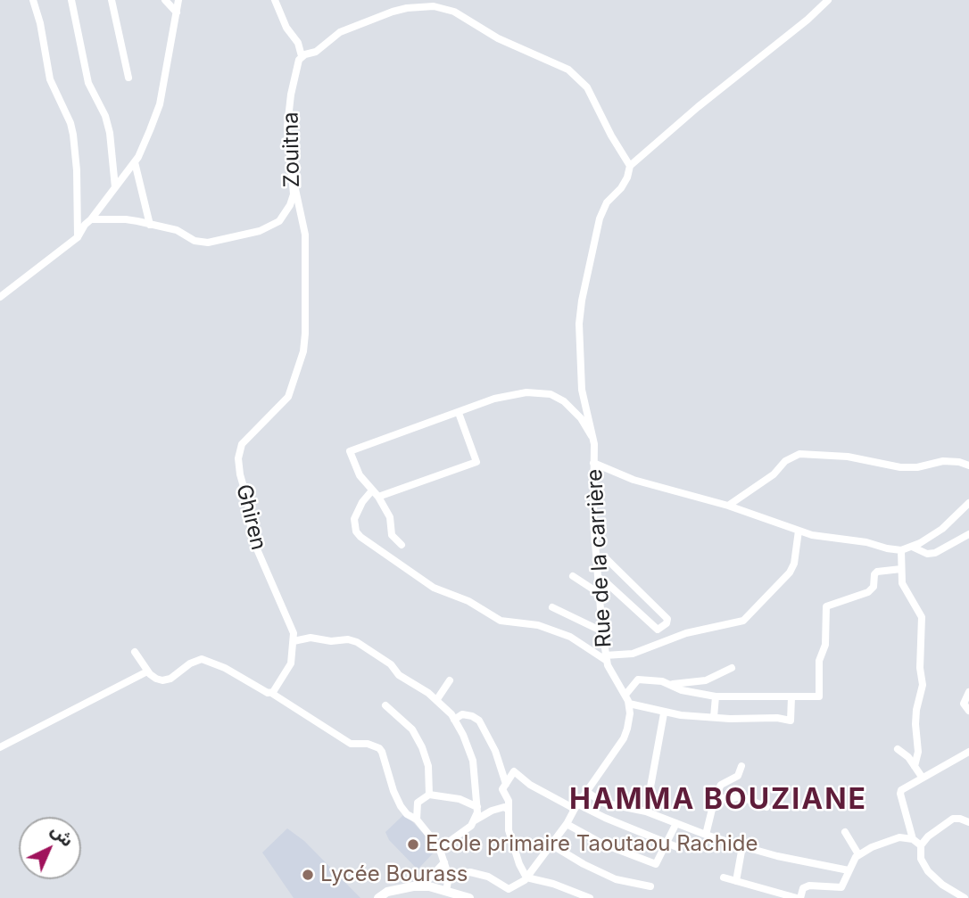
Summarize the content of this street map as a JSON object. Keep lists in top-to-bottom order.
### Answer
{
  "streets": {
    "street": ["Zouitna", "Ghiren", "Rue de la carrière"]
  },
  "crossings": [
    ["Zouitna", "Ghiren"]
  ],
  "districts": ["HAMMA BOUZIANE"],
  "places": ["Ecole primaire Taoutaou Rachide", "Lycée Bourass"],
  "north": "top right"
}
